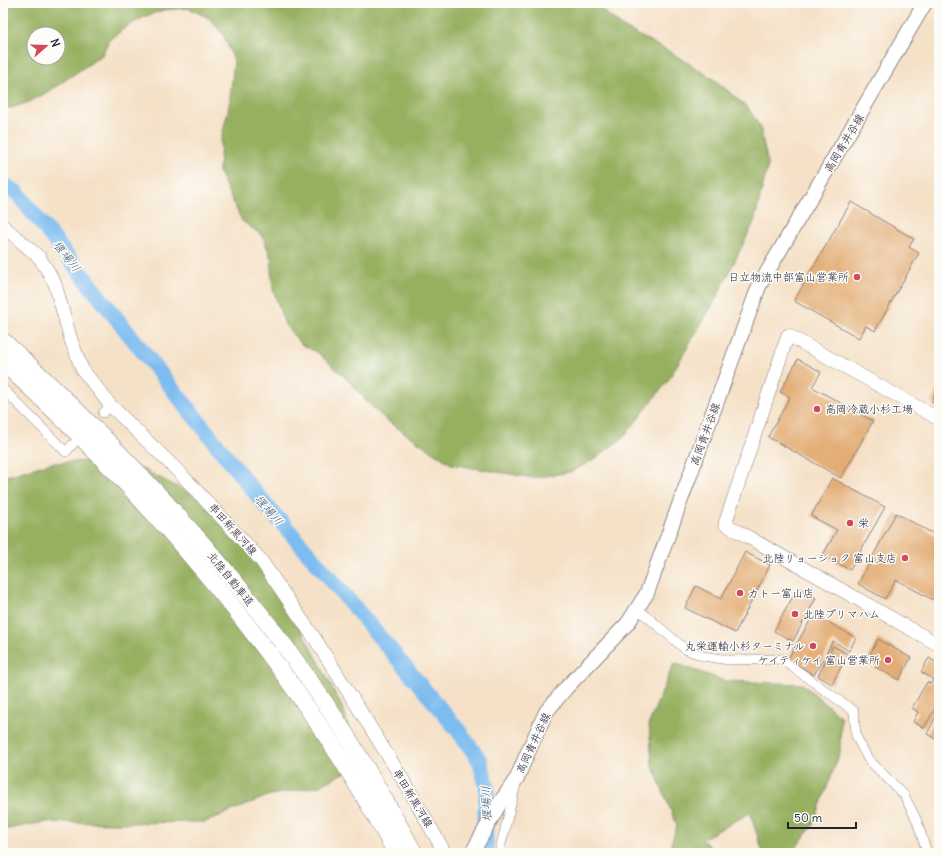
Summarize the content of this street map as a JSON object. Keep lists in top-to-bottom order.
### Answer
{
  "streets": {
    "highway": ["北陸自動車道"],
    "main road": ["高岡青井谷線", "串田新黒河線"]
  },
  "water": ["堰場川"],
  "places": [
    "日立物流中部富山営業所",
    "高岡冷蔵小杉工場",
    "栄",
    "北陸リョーショク 富山支店",
    "カトー富山店",
    "北陸プリマハム",
    "丸栄運輸小杉ターミナル",
    "ケイティケイ 富山営業所"
  ],
  "scale_bar": "50 m",
  "north": "right"
}
